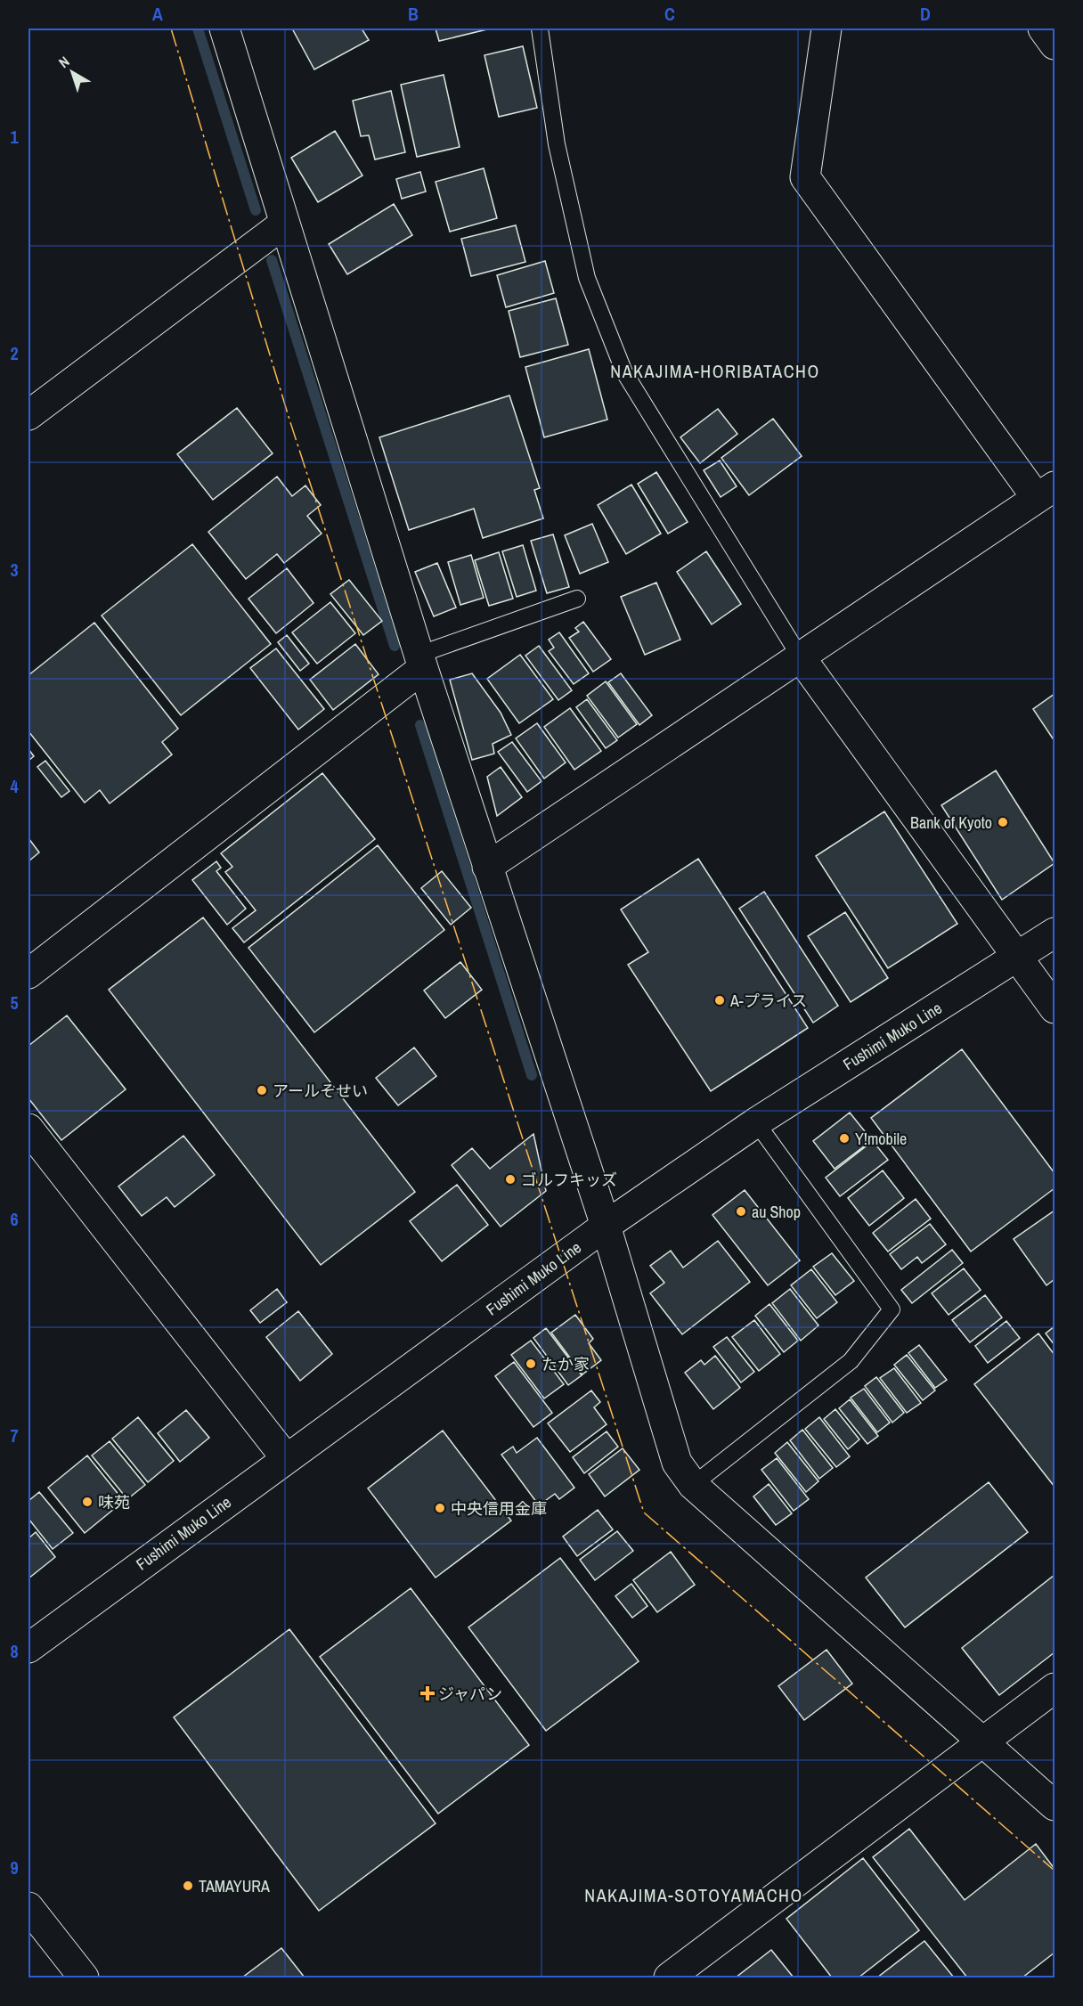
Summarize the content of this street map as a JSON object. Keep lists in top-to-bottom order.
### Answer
{
  "streets": {
    "main road": ["Fushimi Muko Line"]
  },
  "districts": ["NAKAJIMA-HORIBATACHO", "NAKAJIMA-SOTOYAMACHO"],
  "places": {
    "other": [
      "Bank of Kyoto",
      "A-プライス",
      "アールそせい",
      "Y!mobile",
      "ゴルフキッズ",
      "au Shop",
      "たか家",
      "味苑",
      "中央信用金庫",
      "TAMAYURA"
    ],
    "health": ["ジャパン"]
  },
  "north": "top left",
  "grid": {
    "columns": [
      "A",
      "B",
      "C",
      "D"
    ],
    "rows": [
      "1",
      "2",
      "3",
      "4",
      "5",
      "6",
      "7",
      "8",
      "9"
    ]
  }
}
